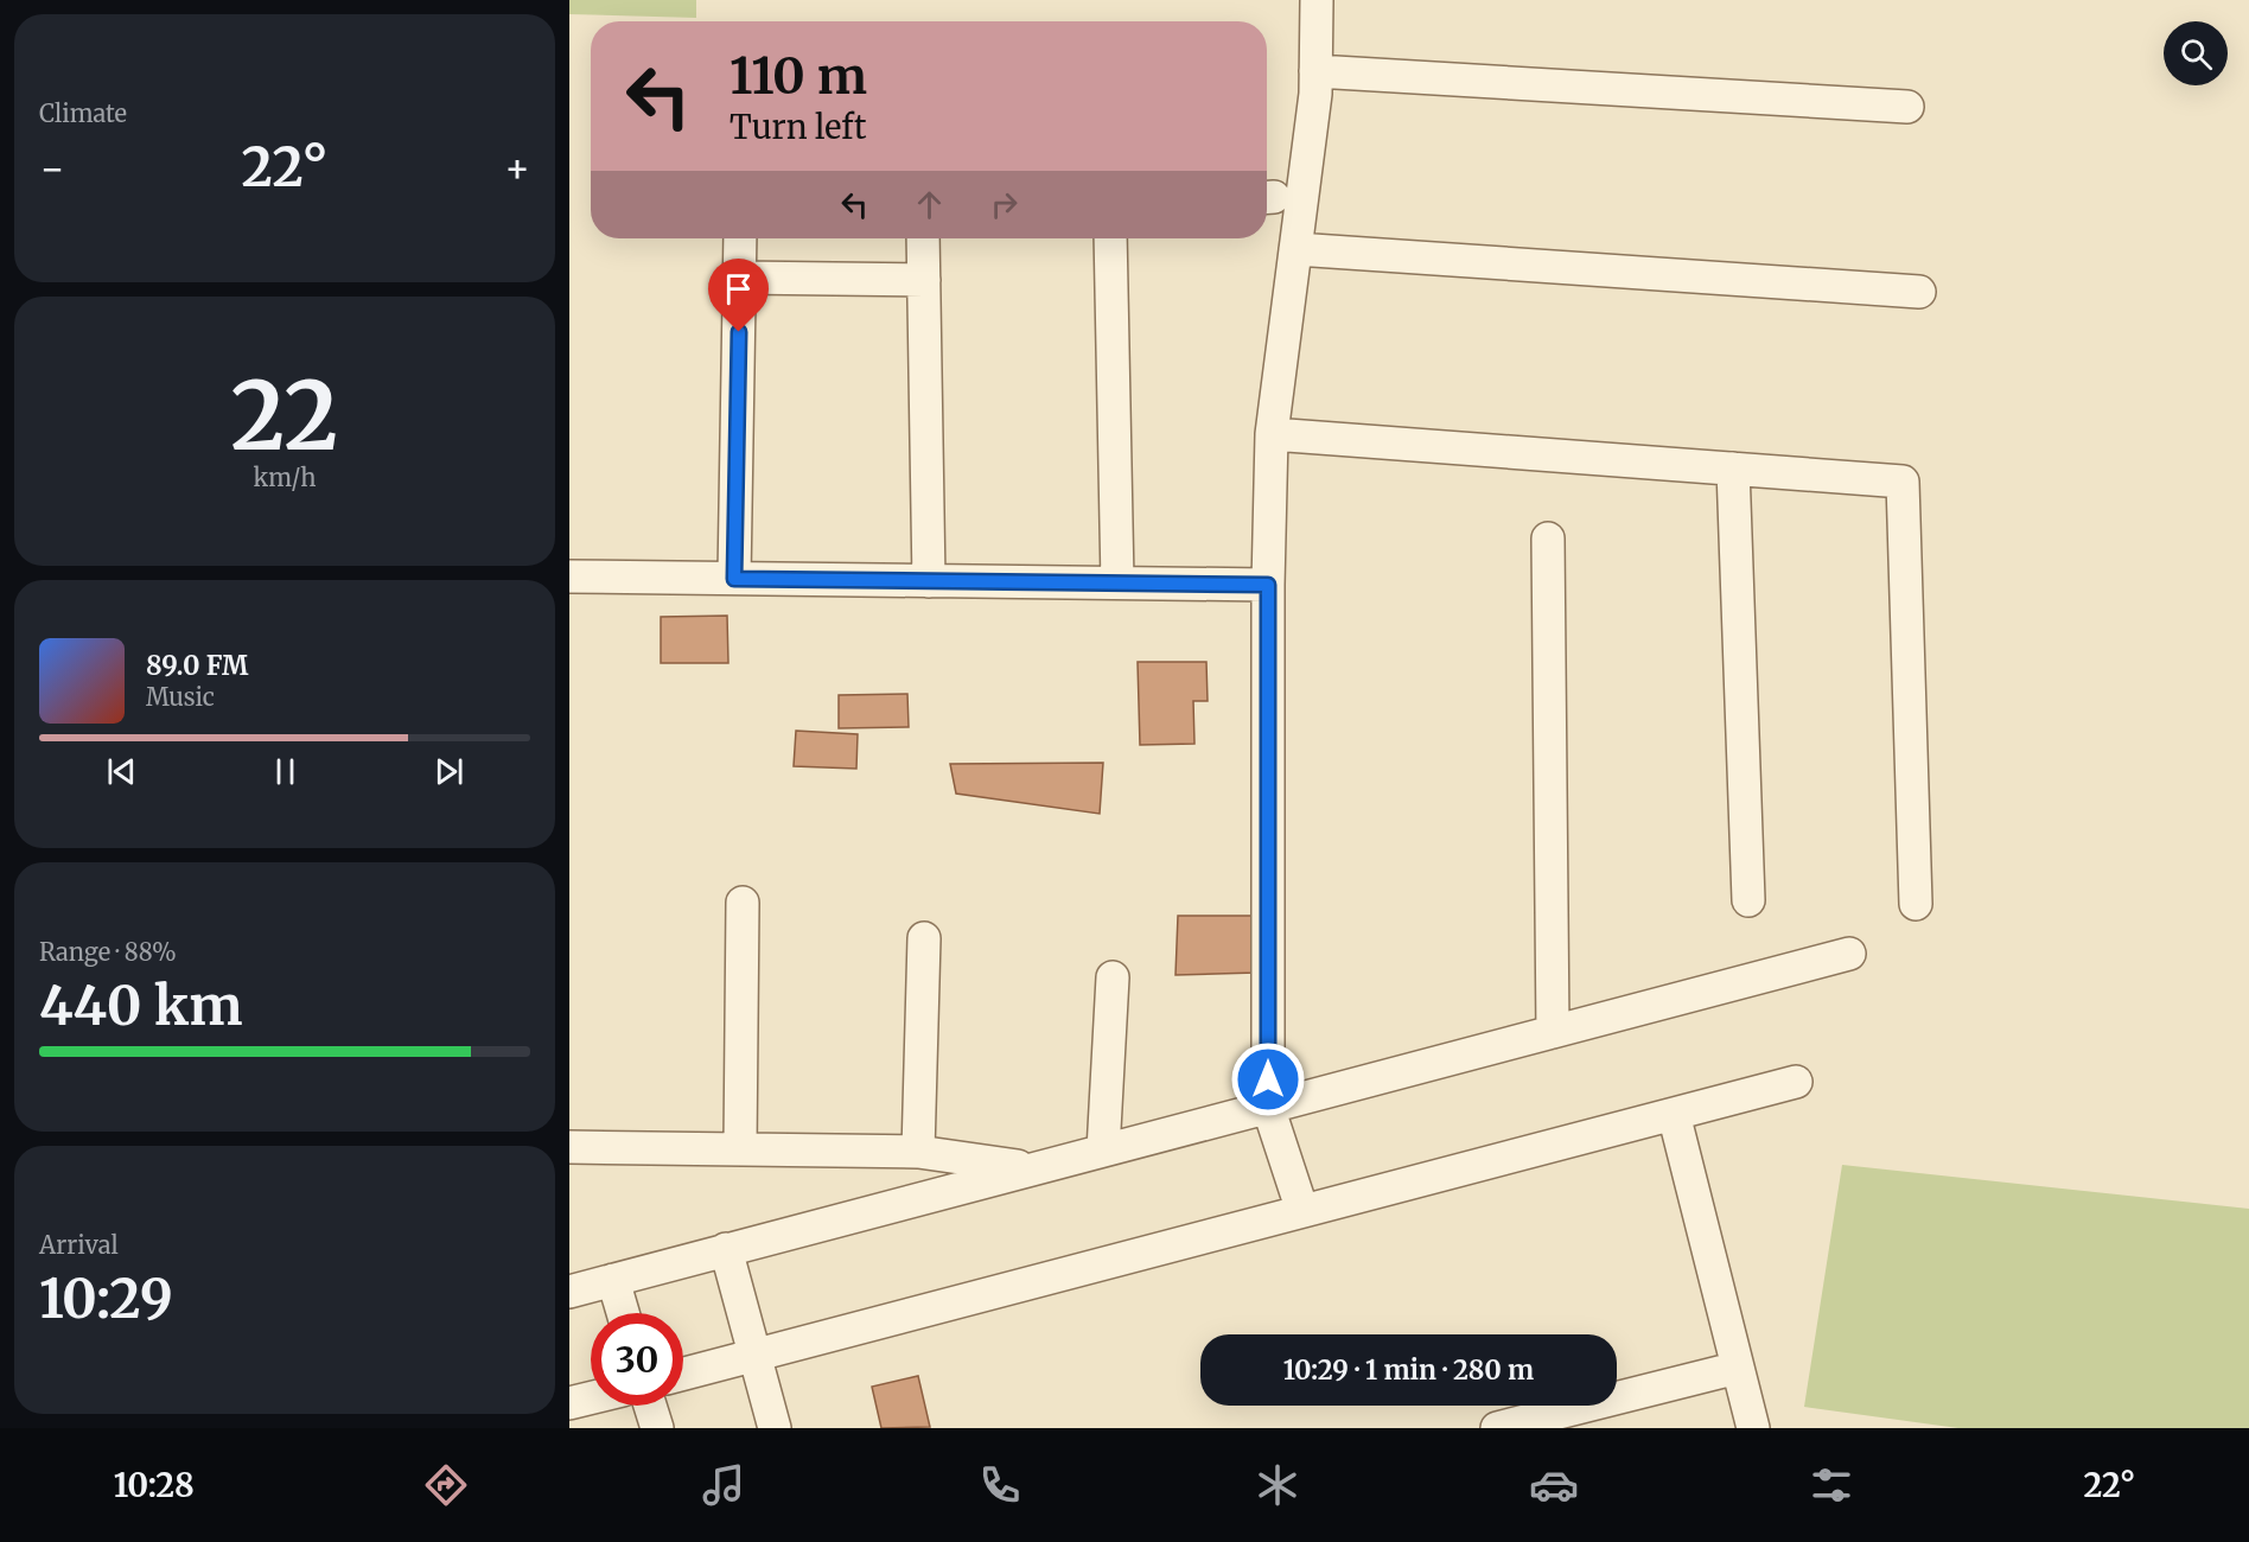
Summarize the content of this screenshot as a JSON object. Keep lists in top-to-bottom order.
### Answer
{
  "page": {
    "tile": [
      "Climate",
      ["22", "km/h"],
      ["Range · 88%", "440 km"],
      ["Arrival", "10:29"]
    ],
    "turn": ["110 m", "Turn left"],
    "heat": ["−", "22°", "+"],
    "song": ["89.0 FM", "Music"],
    "limit": "30",
    "trip": "10:29 · 1 min · 280 m",
    "tabs": ["10:28", "22°"]
  }
}
